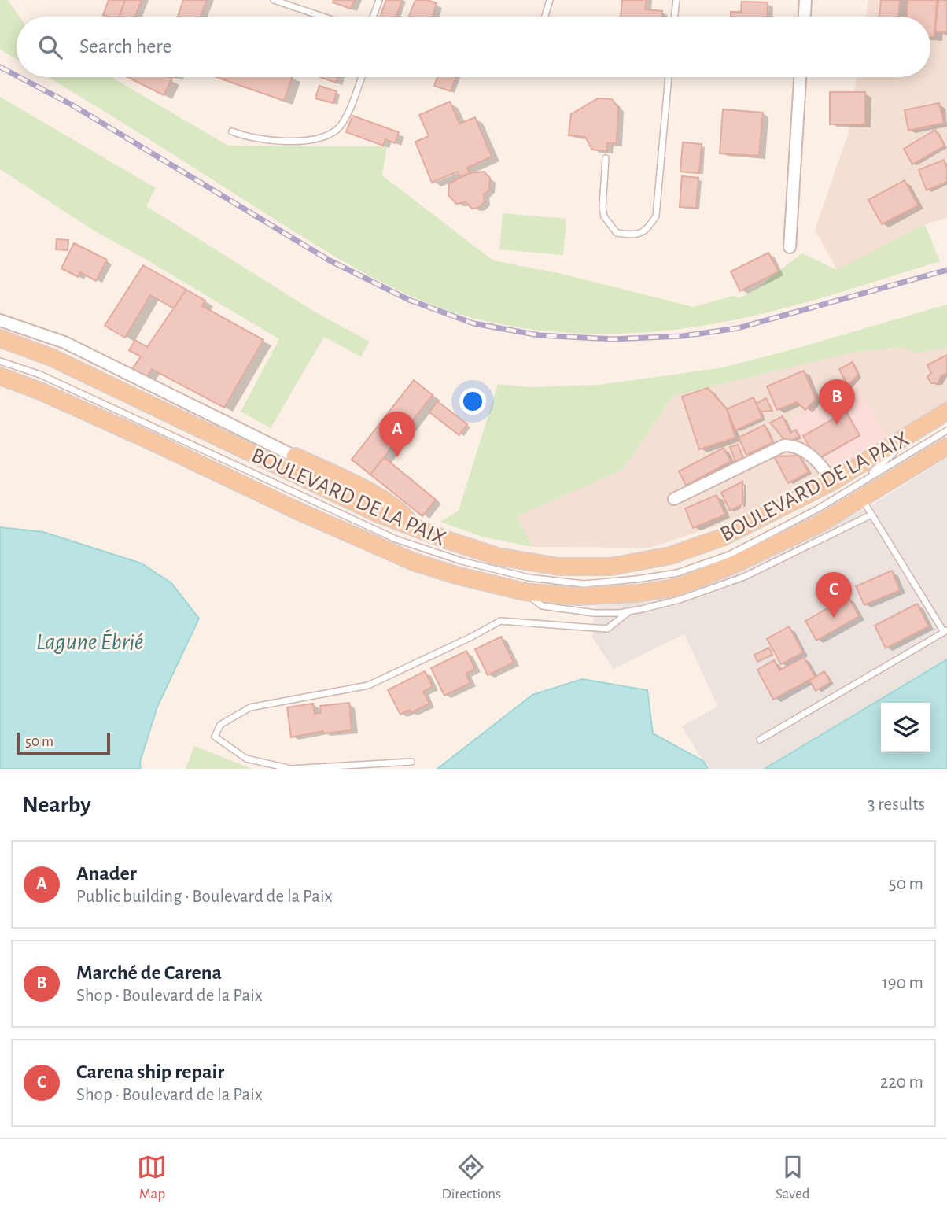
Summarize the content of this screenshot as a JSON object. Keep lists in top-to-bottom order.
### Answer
{
  "streets": {
    "main road": ["BOULEVARD DE LA PAIX"]
  },
  "water": ["Lagune Ébrié"],
  "scale_bar": "50 m",
  "page": {
    "search": "Search here",
    "pins": ["B", "A", "C"],
    "scale": "50 m",
    "heading": ["Nearby", "3 results"],
    "list": [
      {
        "mark": "A",
        "name": "Anader",
        "note": "Public building · Boulevard de la Paix",
        "value": "50 m"
      },
      {
        "mark": "B",
        "name": "Marché de Carena",
        "note": "Shop · Boulevard de la Paix",
        "value": "190 m"
      },
      {
        "mark": "C",
        "name": "Carena ship repair",
        "note": "Shop · Boulevard de la Paix",
        "value": "220 m"
      }
    ],
    "nav": ["Map", "Directions", "Saved"]
  }
}
